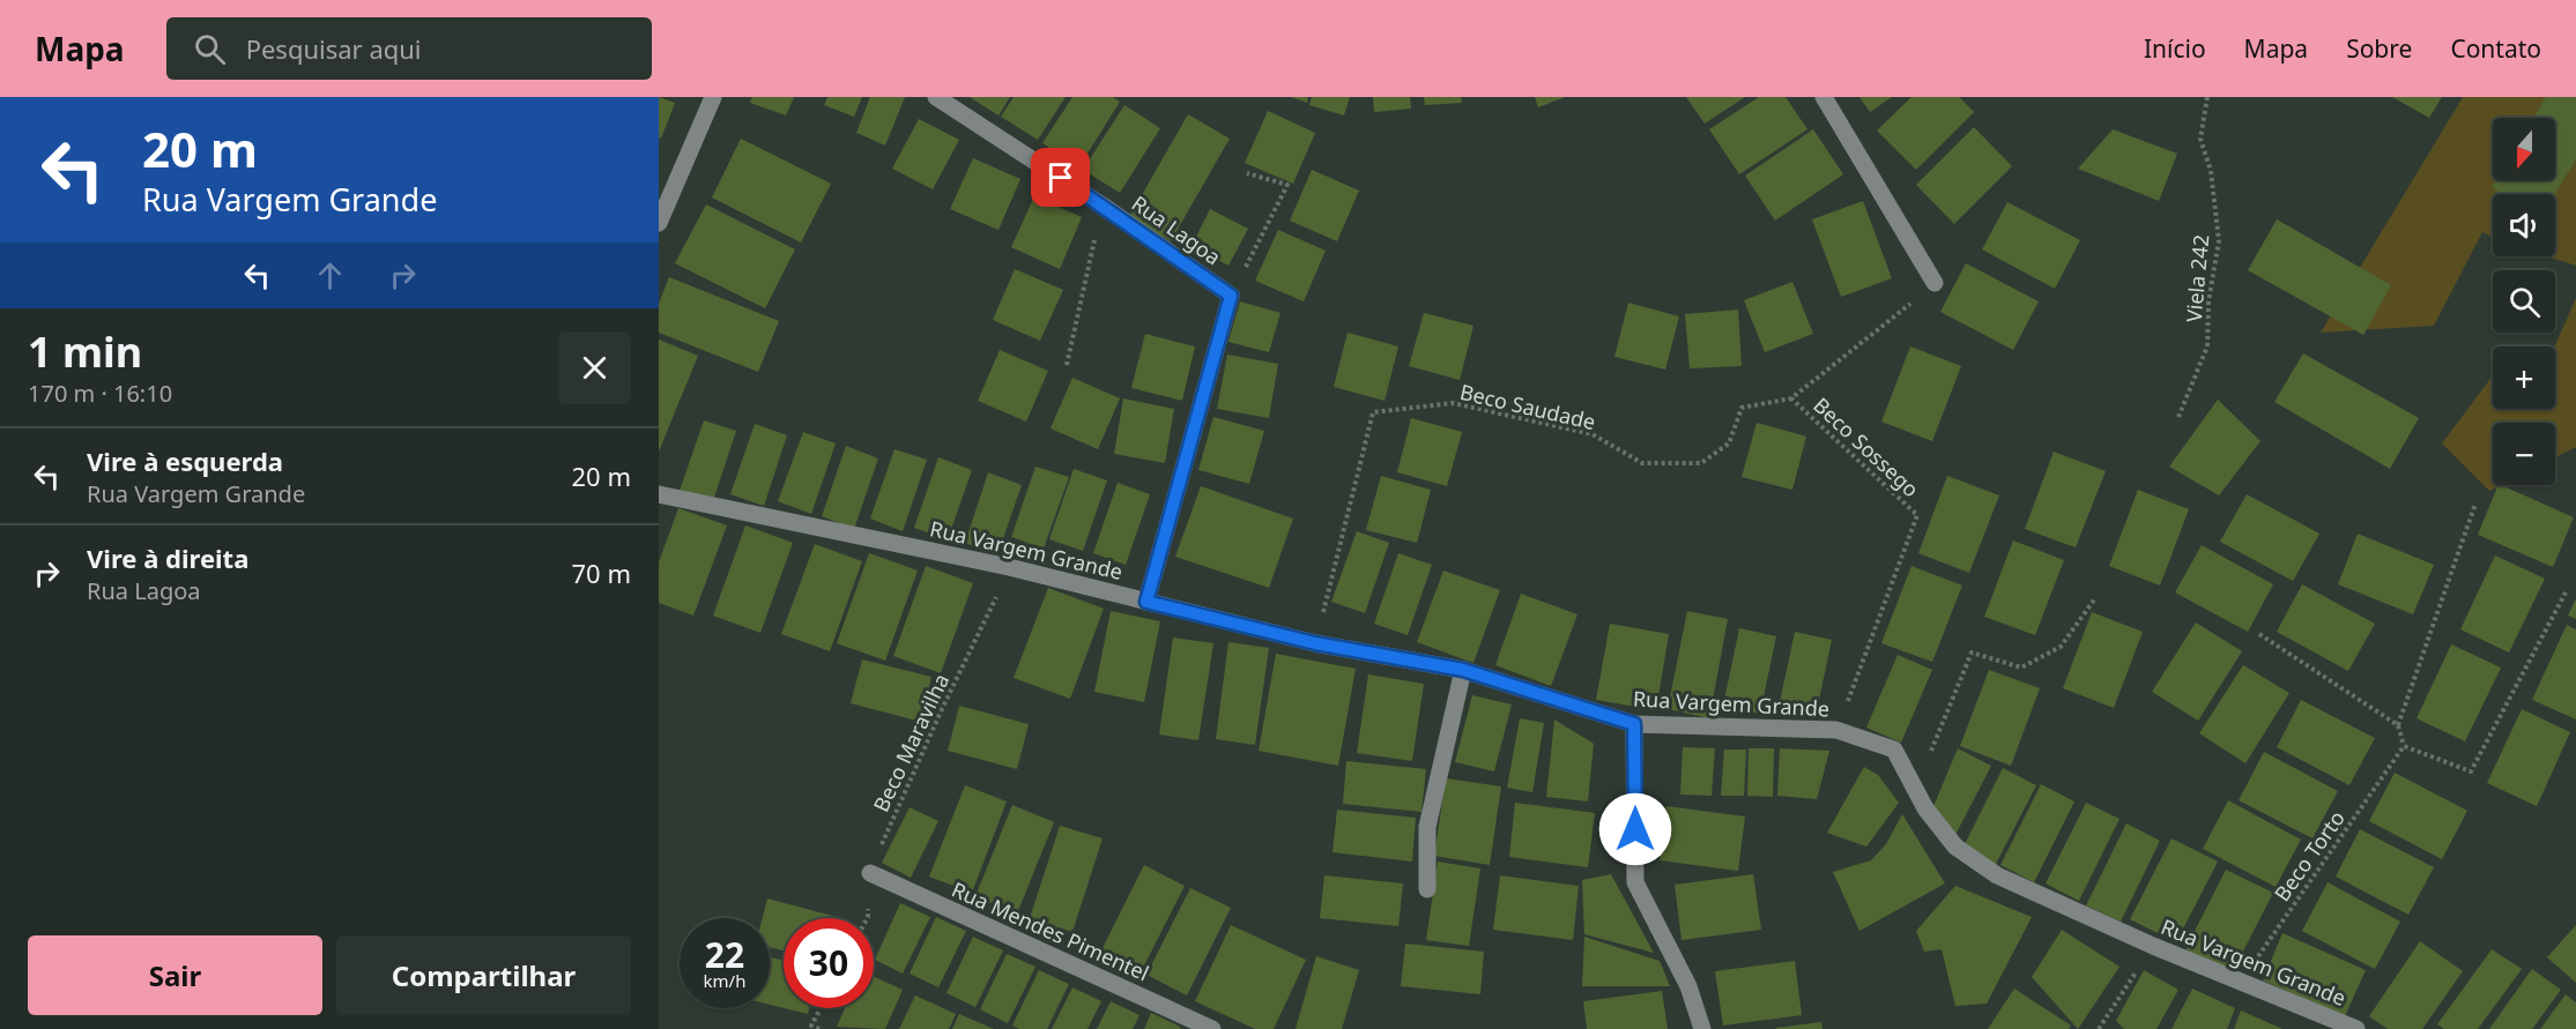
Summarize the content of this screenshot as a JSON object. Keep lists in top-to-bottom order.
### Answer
{
  "streets": {
    "street": ["Rua Lagoa", "Rua Vargem Grande", "Rua Mendes Pimentel"],
    "path": [
      "Viela 242",
      "Beco Saudade",
      "Beco Sossego",
      "Beco Maravilha",
      "Beco Torto"
    ]
  },
  "crossings": [
    ["Beco Saudade", "Beco Sossego"],
    ["Beco Saudade", "Rua Vargem Grande"],
    ["Beco Sossego", "Rua Vargem Grande"],
    ["Rua Vargem Grande", "Beco Maravilha"],
    ["Rua Vargem Grande", "Beco Torto"],
    ["Beco Maravilha", "Rua Mendes Pimentel"]
  ],
  "north": "bottom",
  "page": {
    "header": "Mapa",
    "search": "Pesquisar aqui",
    "nav": [
      "Início",
      "Mapa",
      "Sobre",
      "Contato"
    ],
    "turn": ["20 m", "Rua Vargem Grande"],
    "map_buttons": ["+", "−"],
    "heading": ["1 min", "170 m · 16:10"],
    "list": [
      {
        "name": "Vire à esquerda",
        "note": "Rua Vargem Grande",
        "value": "20 m"
      },
      {
        "name": "Vire à direita",
        "note": "Rua Lagoa",
        "value": "70 m"
      }
    ],
    "speed": "22 km/h",
    "limit": "30",
    "buttons": ["Sair", "Compartilhar"]
  }
}
